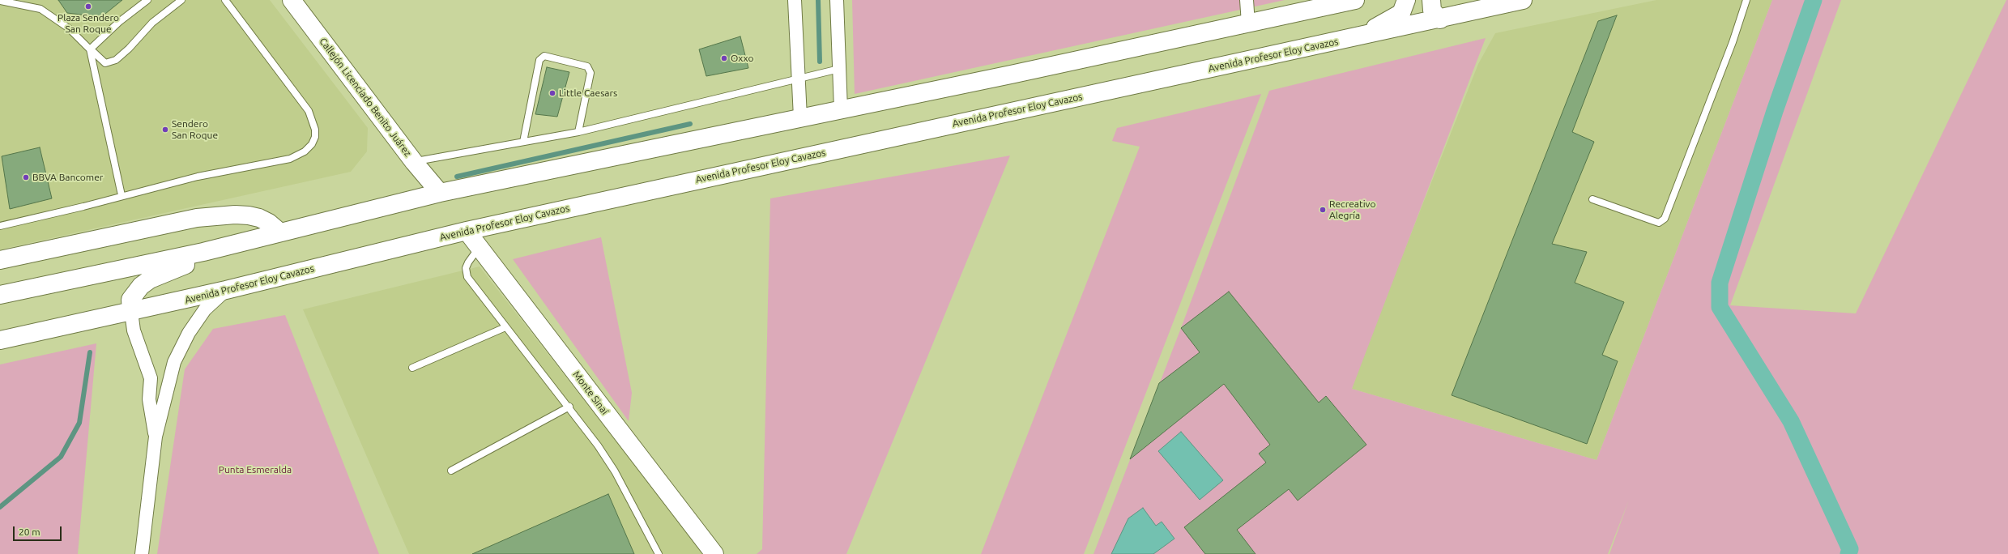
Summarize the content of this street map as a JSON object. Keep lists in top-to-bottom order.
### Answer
{
  "streets": {
    "main road": ["Avenida Profesor Eloy Cavazos", "Callejón Licenciado Benito Juárez", "Monte Sinaí"]
  },
  "crossings": [
    ["Avenida Profesor Eloy Cavazos", "Monte Sinaí"]
  ],
  "parks": ["Punta Esmeralda"],
  "places": [
    "Plaza Sendero San Roque",
    "Oxxo",
    "Little Caesars",
    "Sendero San Roque",
    "BBVA Bancomer",
    "Recreativo Alegría"
  ],
  "scale_bar": "20 m"
}
